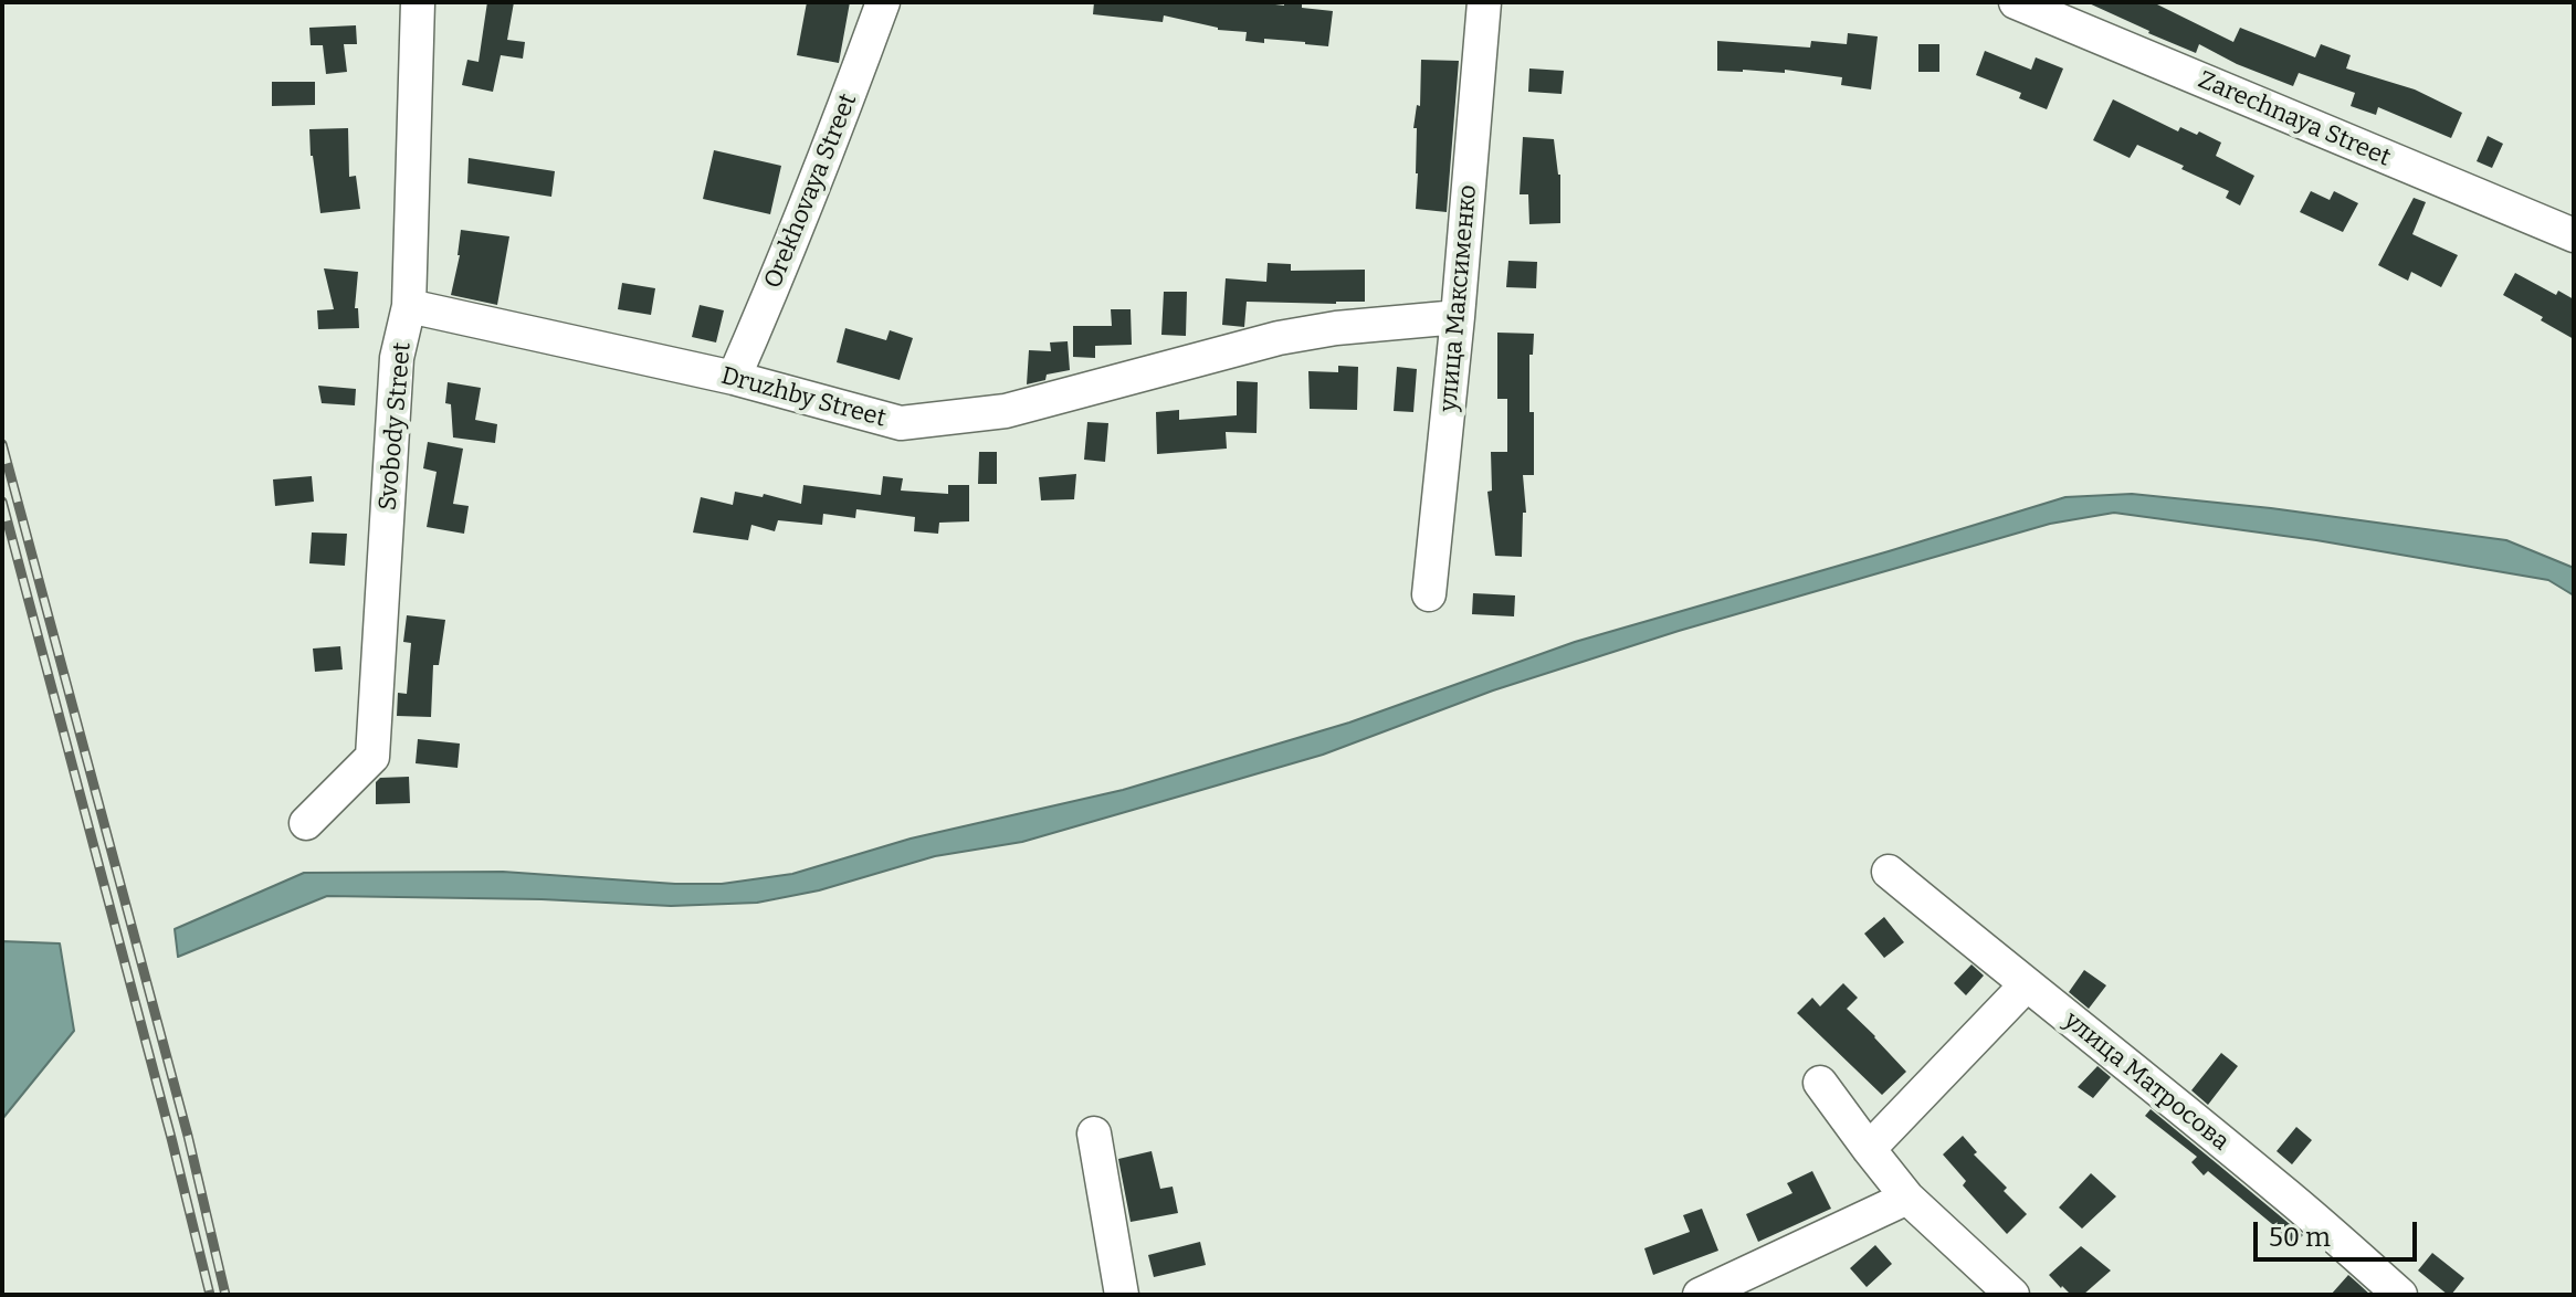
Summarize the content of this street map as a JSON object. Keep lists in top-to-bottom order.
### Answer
{
  "streets": {
    "street": [
      "Zarechnaya Street",
      "Orekhovaya Street",
      "улица Максименко",
      "Druzhby Street",
      "Svobody Street",
      "улица Матросова"
    ]
  },
  "crossings": [
    ["Orekhovaya Street", "Druzhby Street"],
    ["улица Максименко", "Druzhby Street"],
    ["Druzhby Street", "Svobody Street"]
  ],
  "scale_bar": "50 m"
}
